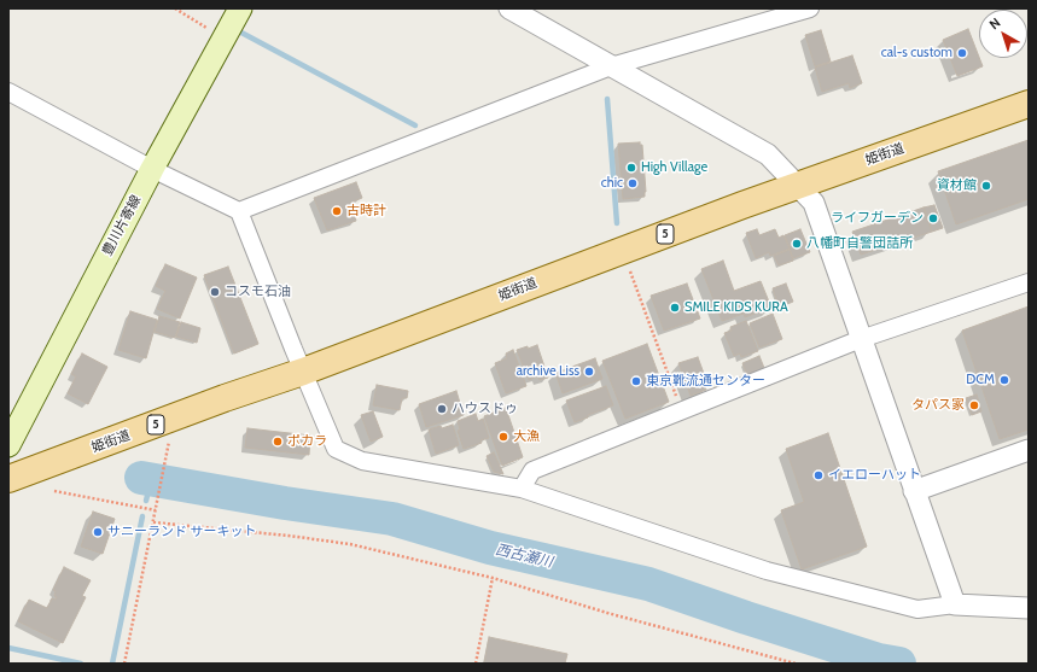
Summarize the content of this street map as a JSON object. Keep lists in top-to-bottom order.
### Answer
{
  "streets": {
    "main road": ["姫街道", "豊川片寄線", "5"]
  },
  "water": ["西古瀬川"],
  "places": [
    "cal-s custom",
    "High Village",
    "chic",
    "資材館",
    "古時計",
    "ライフガーデン",
    "八幡町自警団詰所",
    "コスモ石油",
    "SMILE KIDS KURA",
    "archive Liss",
    "DCM",
    "東京靴流通センター",
    "タパス家",
    "ハウスドゥ",
    "大漁",
    "ポカラ",
    "イエローハット",
    "サニーランド サーキット"
  ],
  "north": "top left"
}
